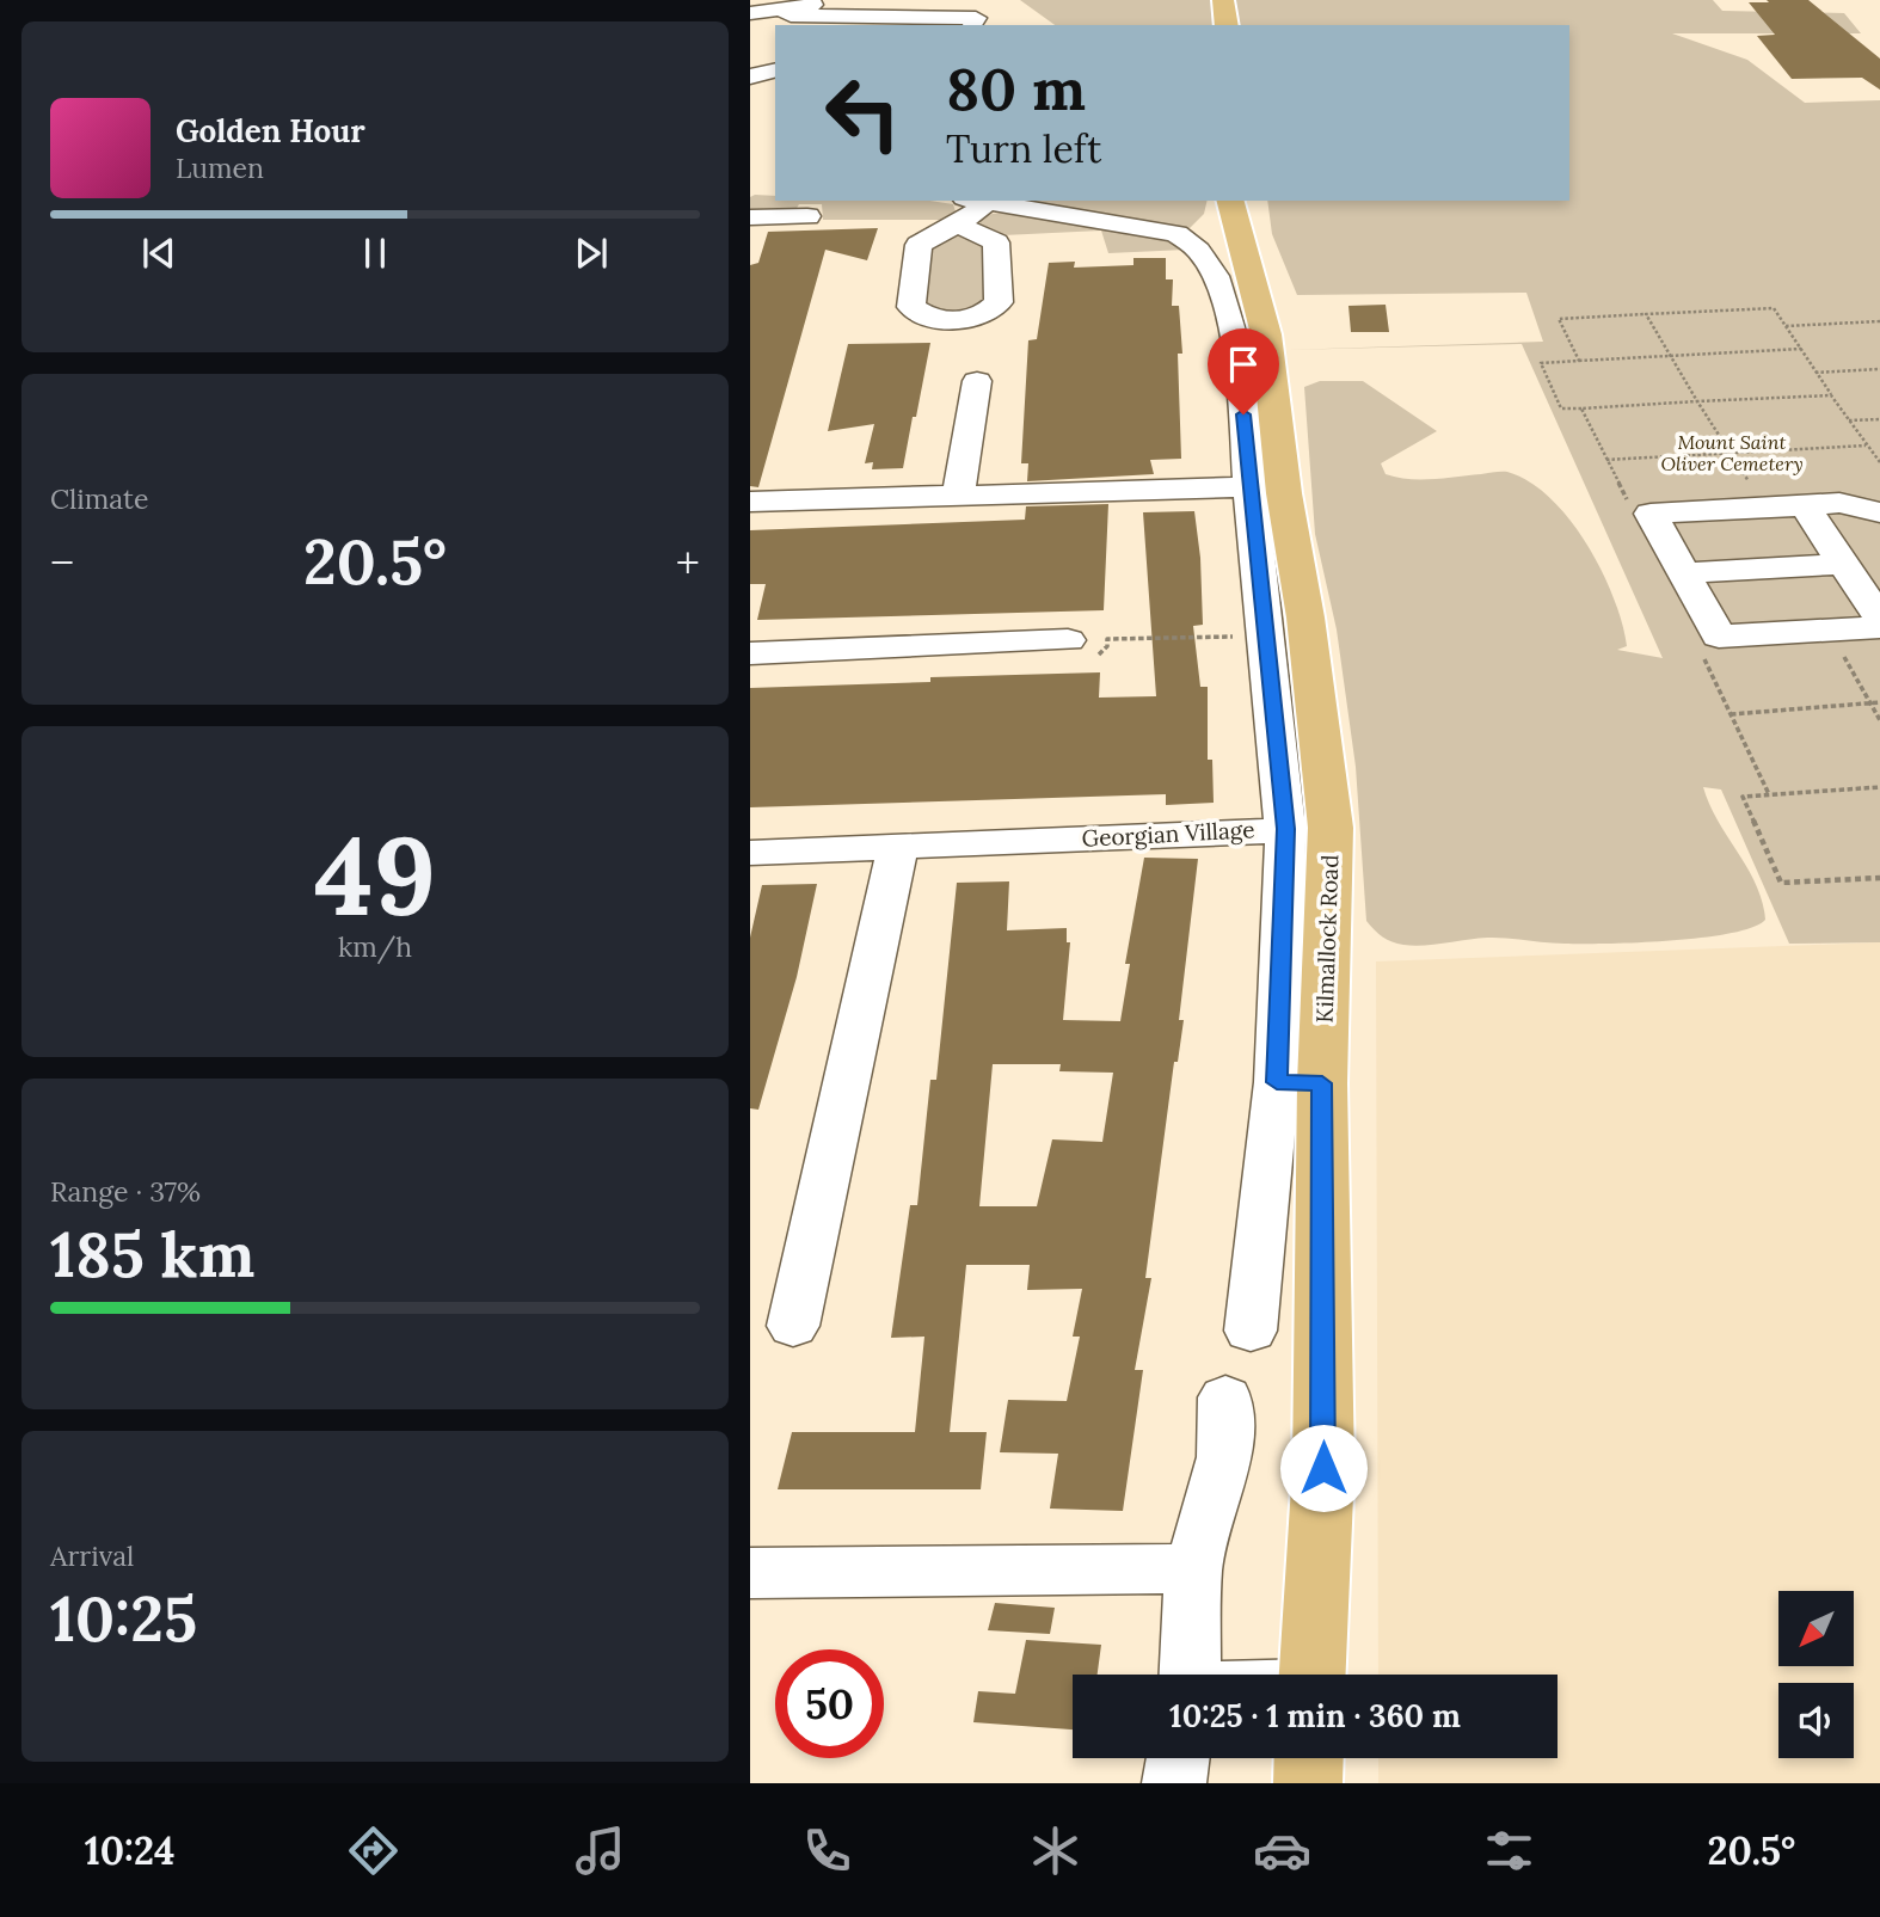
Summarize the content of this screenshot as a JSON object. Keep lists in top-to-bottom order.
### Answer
{
  "streets": {
    "main road": ["Kilmallock Road"],
    "street": ["Georgian Village"]
  },
  "crossings": [
    ["Georgian Village", "Kilmallock Road"]
  ],
  "parks": ["Mount Saint Oliver Cemetery"],
  "north": "bottom left",
  "page": {
    "turn": ["80 m", "Turn left"],
    "song": ["Golden Hour", "Lumen"],
    "tile": [
      "Climate",
      ["49", "km/h"],
      ["Range · 37%", "185 km"],
      ["Arrival", "10:25"]
    ],
    "heat": ["−", "20.5°", "+"],
    "limit": "50",
    "trip": "10:25 · 1 min · 360 m",
    "tabs": ["10:24", "20.5°"]
  }
}
